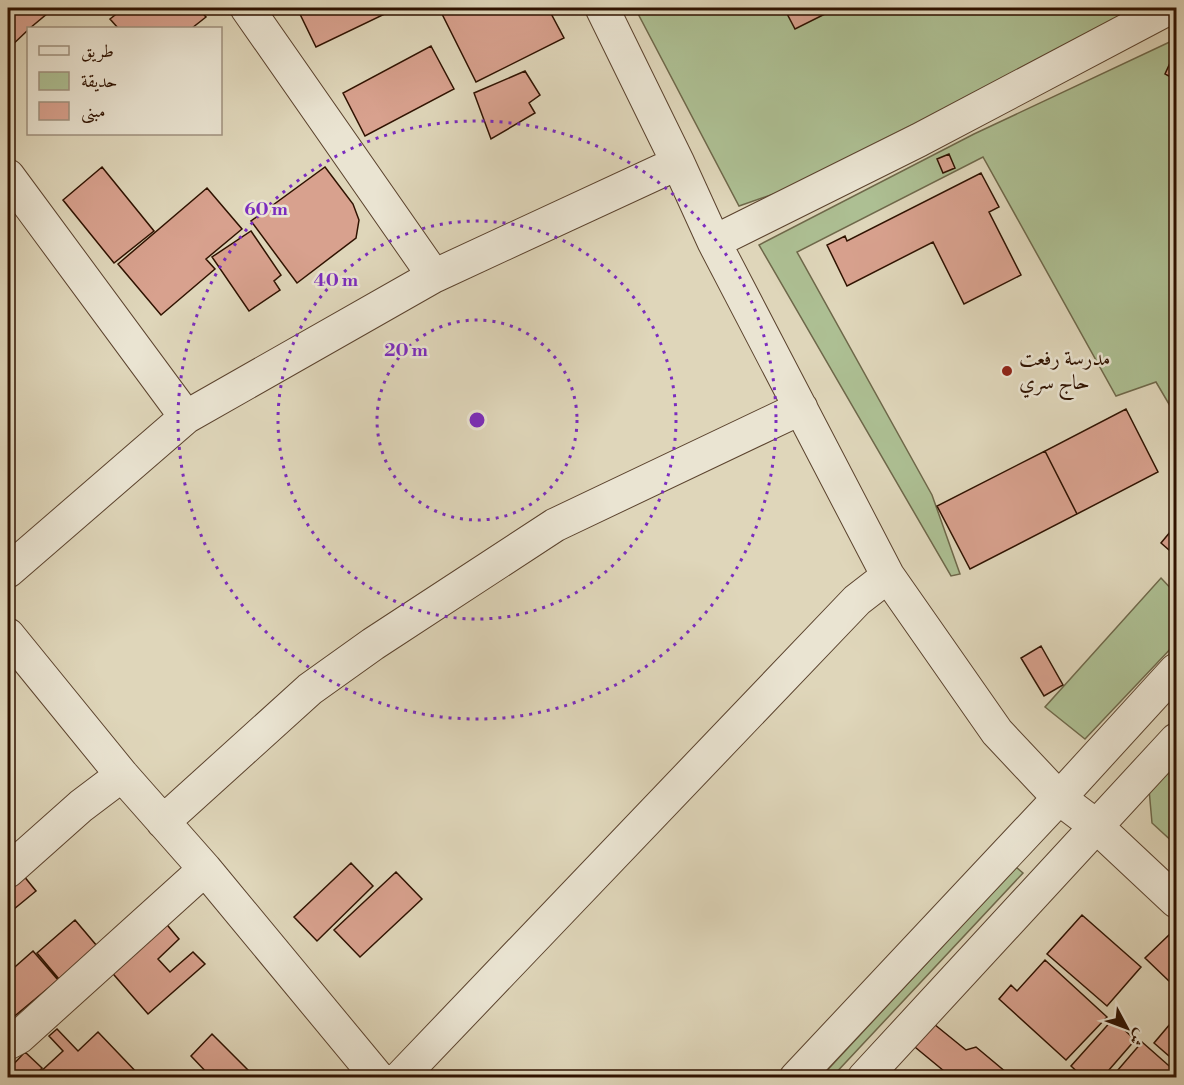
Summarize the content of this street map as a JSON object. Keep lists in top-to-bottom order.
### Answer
{
  "places": ["مدرسة رفعت حاج سري"],
  "legend": ["طريق", "حديقة", "مبنى"],
  "north": "bottom right",
  "rings": ["60 m", "40 m", "20 m"]
}
